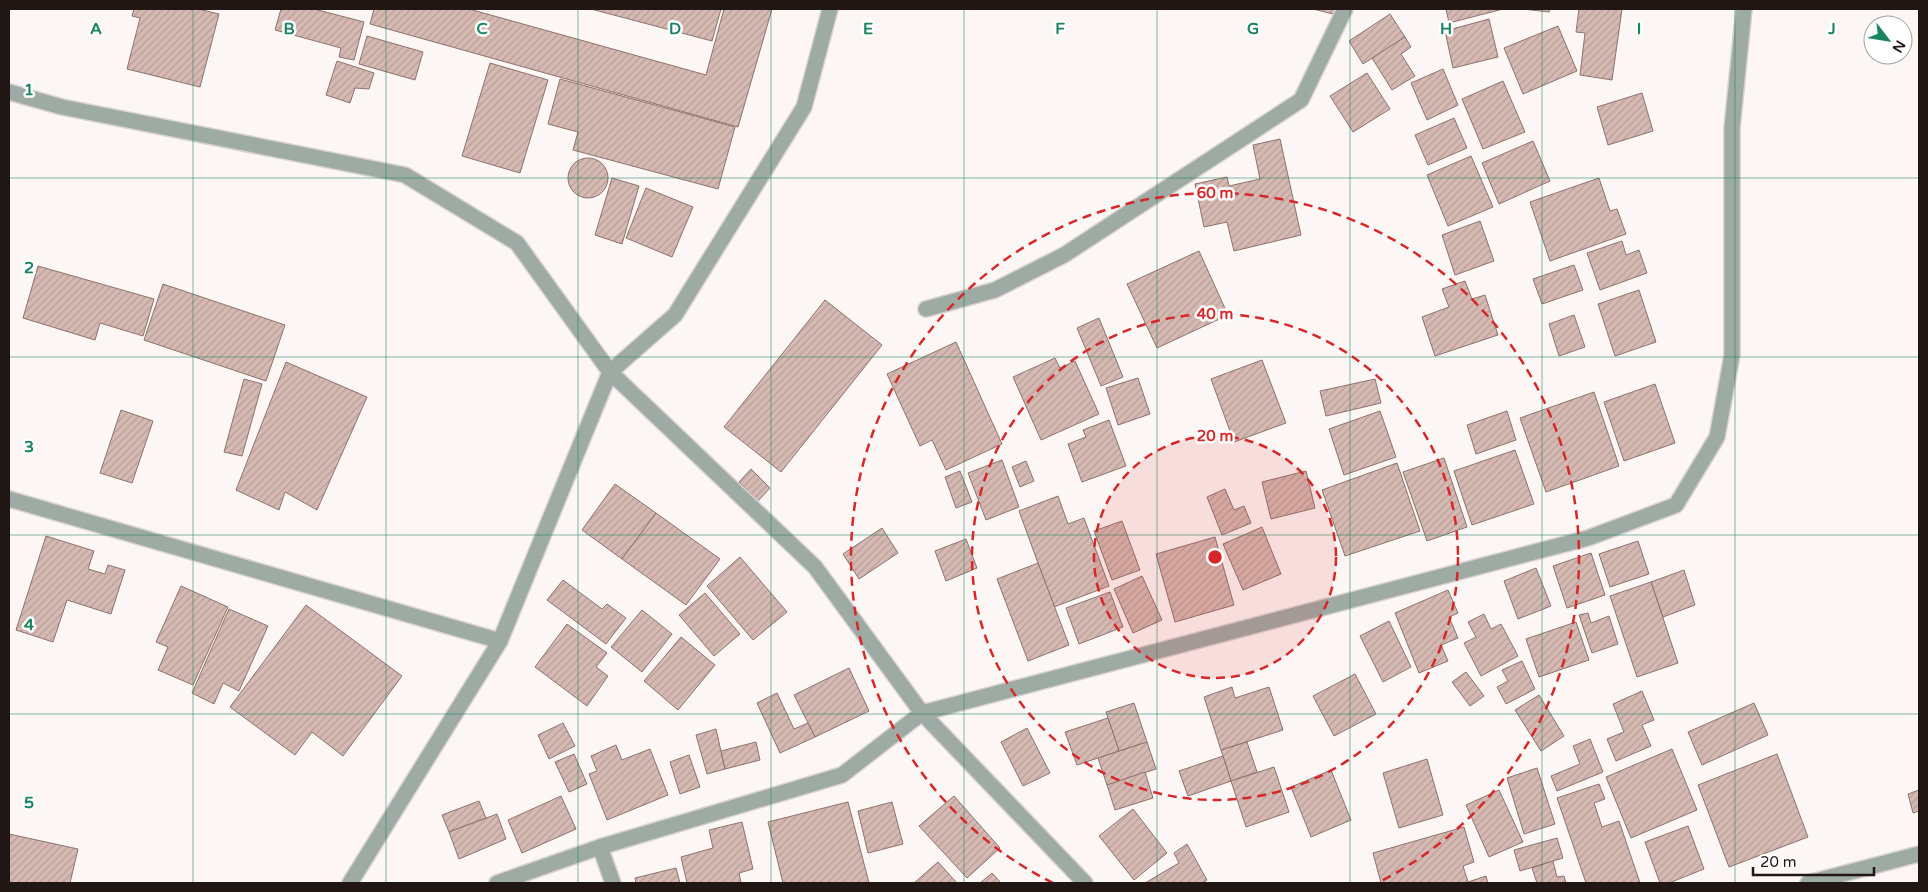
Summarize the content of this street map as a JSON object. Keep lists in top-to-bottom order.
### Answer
{
  "scale_bar": "20 m",
  "north": "bottom right",
  "grid": {
    "columns": [
      "A",
      "B",
      "C",
      "D",
      "E",
      "F",
      "G",
      "H",
      "I",
      "J"
    ],
    "rows": [
      "1",
      "2",
      "3",
      "4",
      "5"
    ]
  },
  "rings": ["60 m", "40 m", "20 m"]
}
